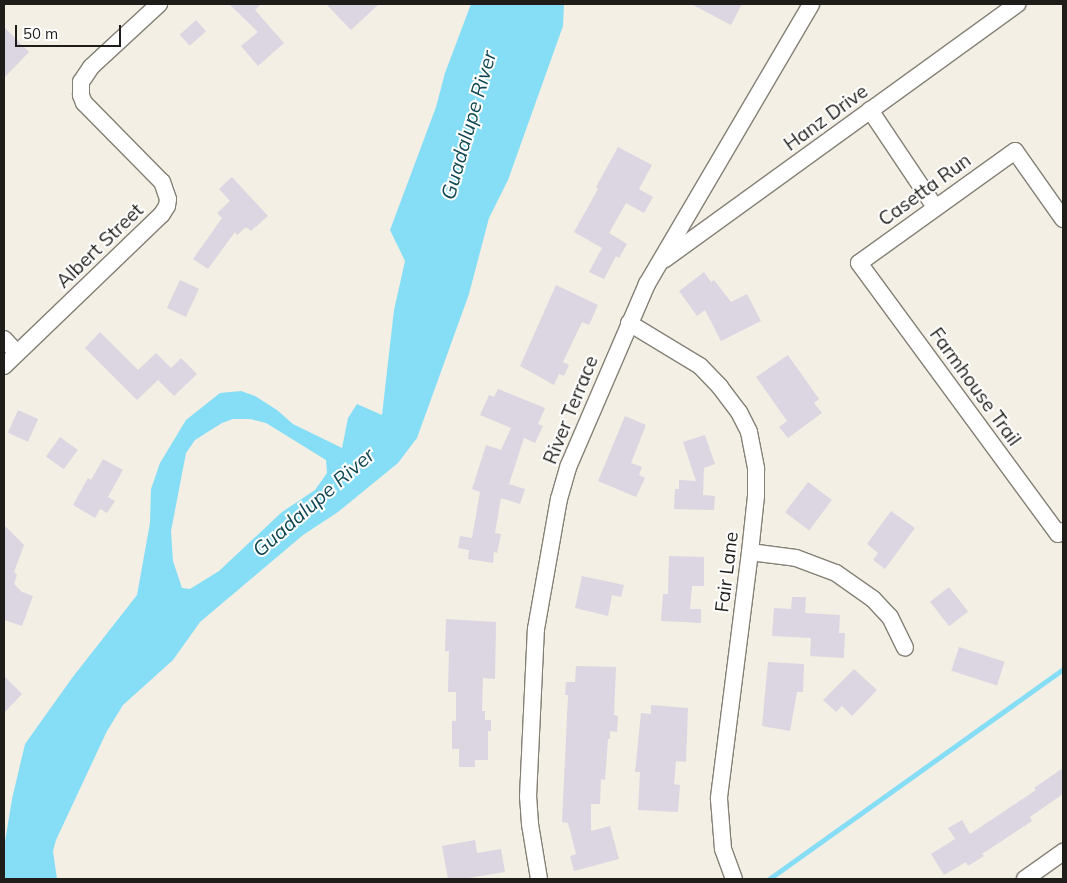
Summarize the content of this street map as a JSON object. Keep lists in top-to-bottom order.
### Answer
{
  "streets": {
    "street": [
      "Hanz Drive",
      "Casetta Run",
      "Albert Street",
      "Farmhouse Trail",
      "River Terrace",
      "Fair Lane"
    ]
  },
  "crossings": [
    ["Hanz Drive", "River Terrace"],
    ["Casetta Run", "Farmhouse Trail"],
    ["River Terrace", "Fair Lane"]
  ],
  "water": ["Guadalupe River"],
  "scale_bar": "50 m"
}
